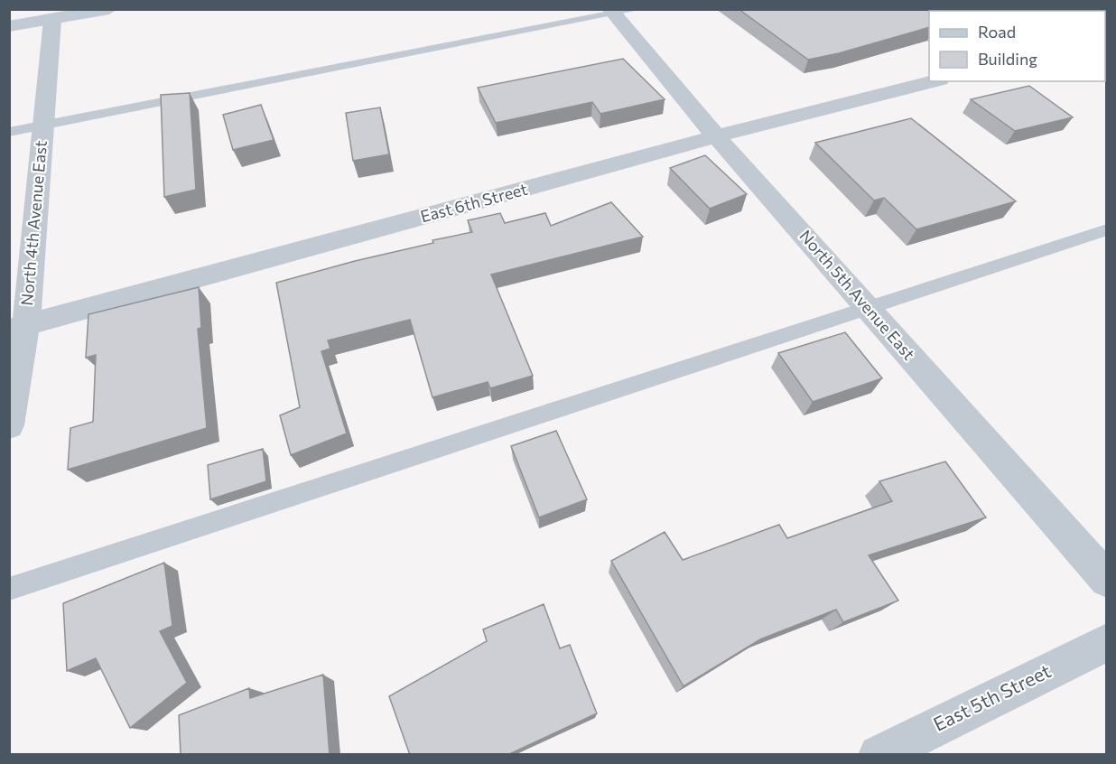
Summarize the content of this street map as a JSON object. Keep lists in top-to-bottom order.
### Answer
{
  "streets": {
    "street": [
      "East 6th Street",
      "North 4th Avenue East",
      "North 5th Avenue East",
      "East 5th Street"
    ]
  },
  "crossings": [
    ["East 6th Street", "North 4th Avenue East"],
    ["East 6th Street", "North 5th Avenue East"]
  ],
  "legend": ["Road", "Building"]
}
